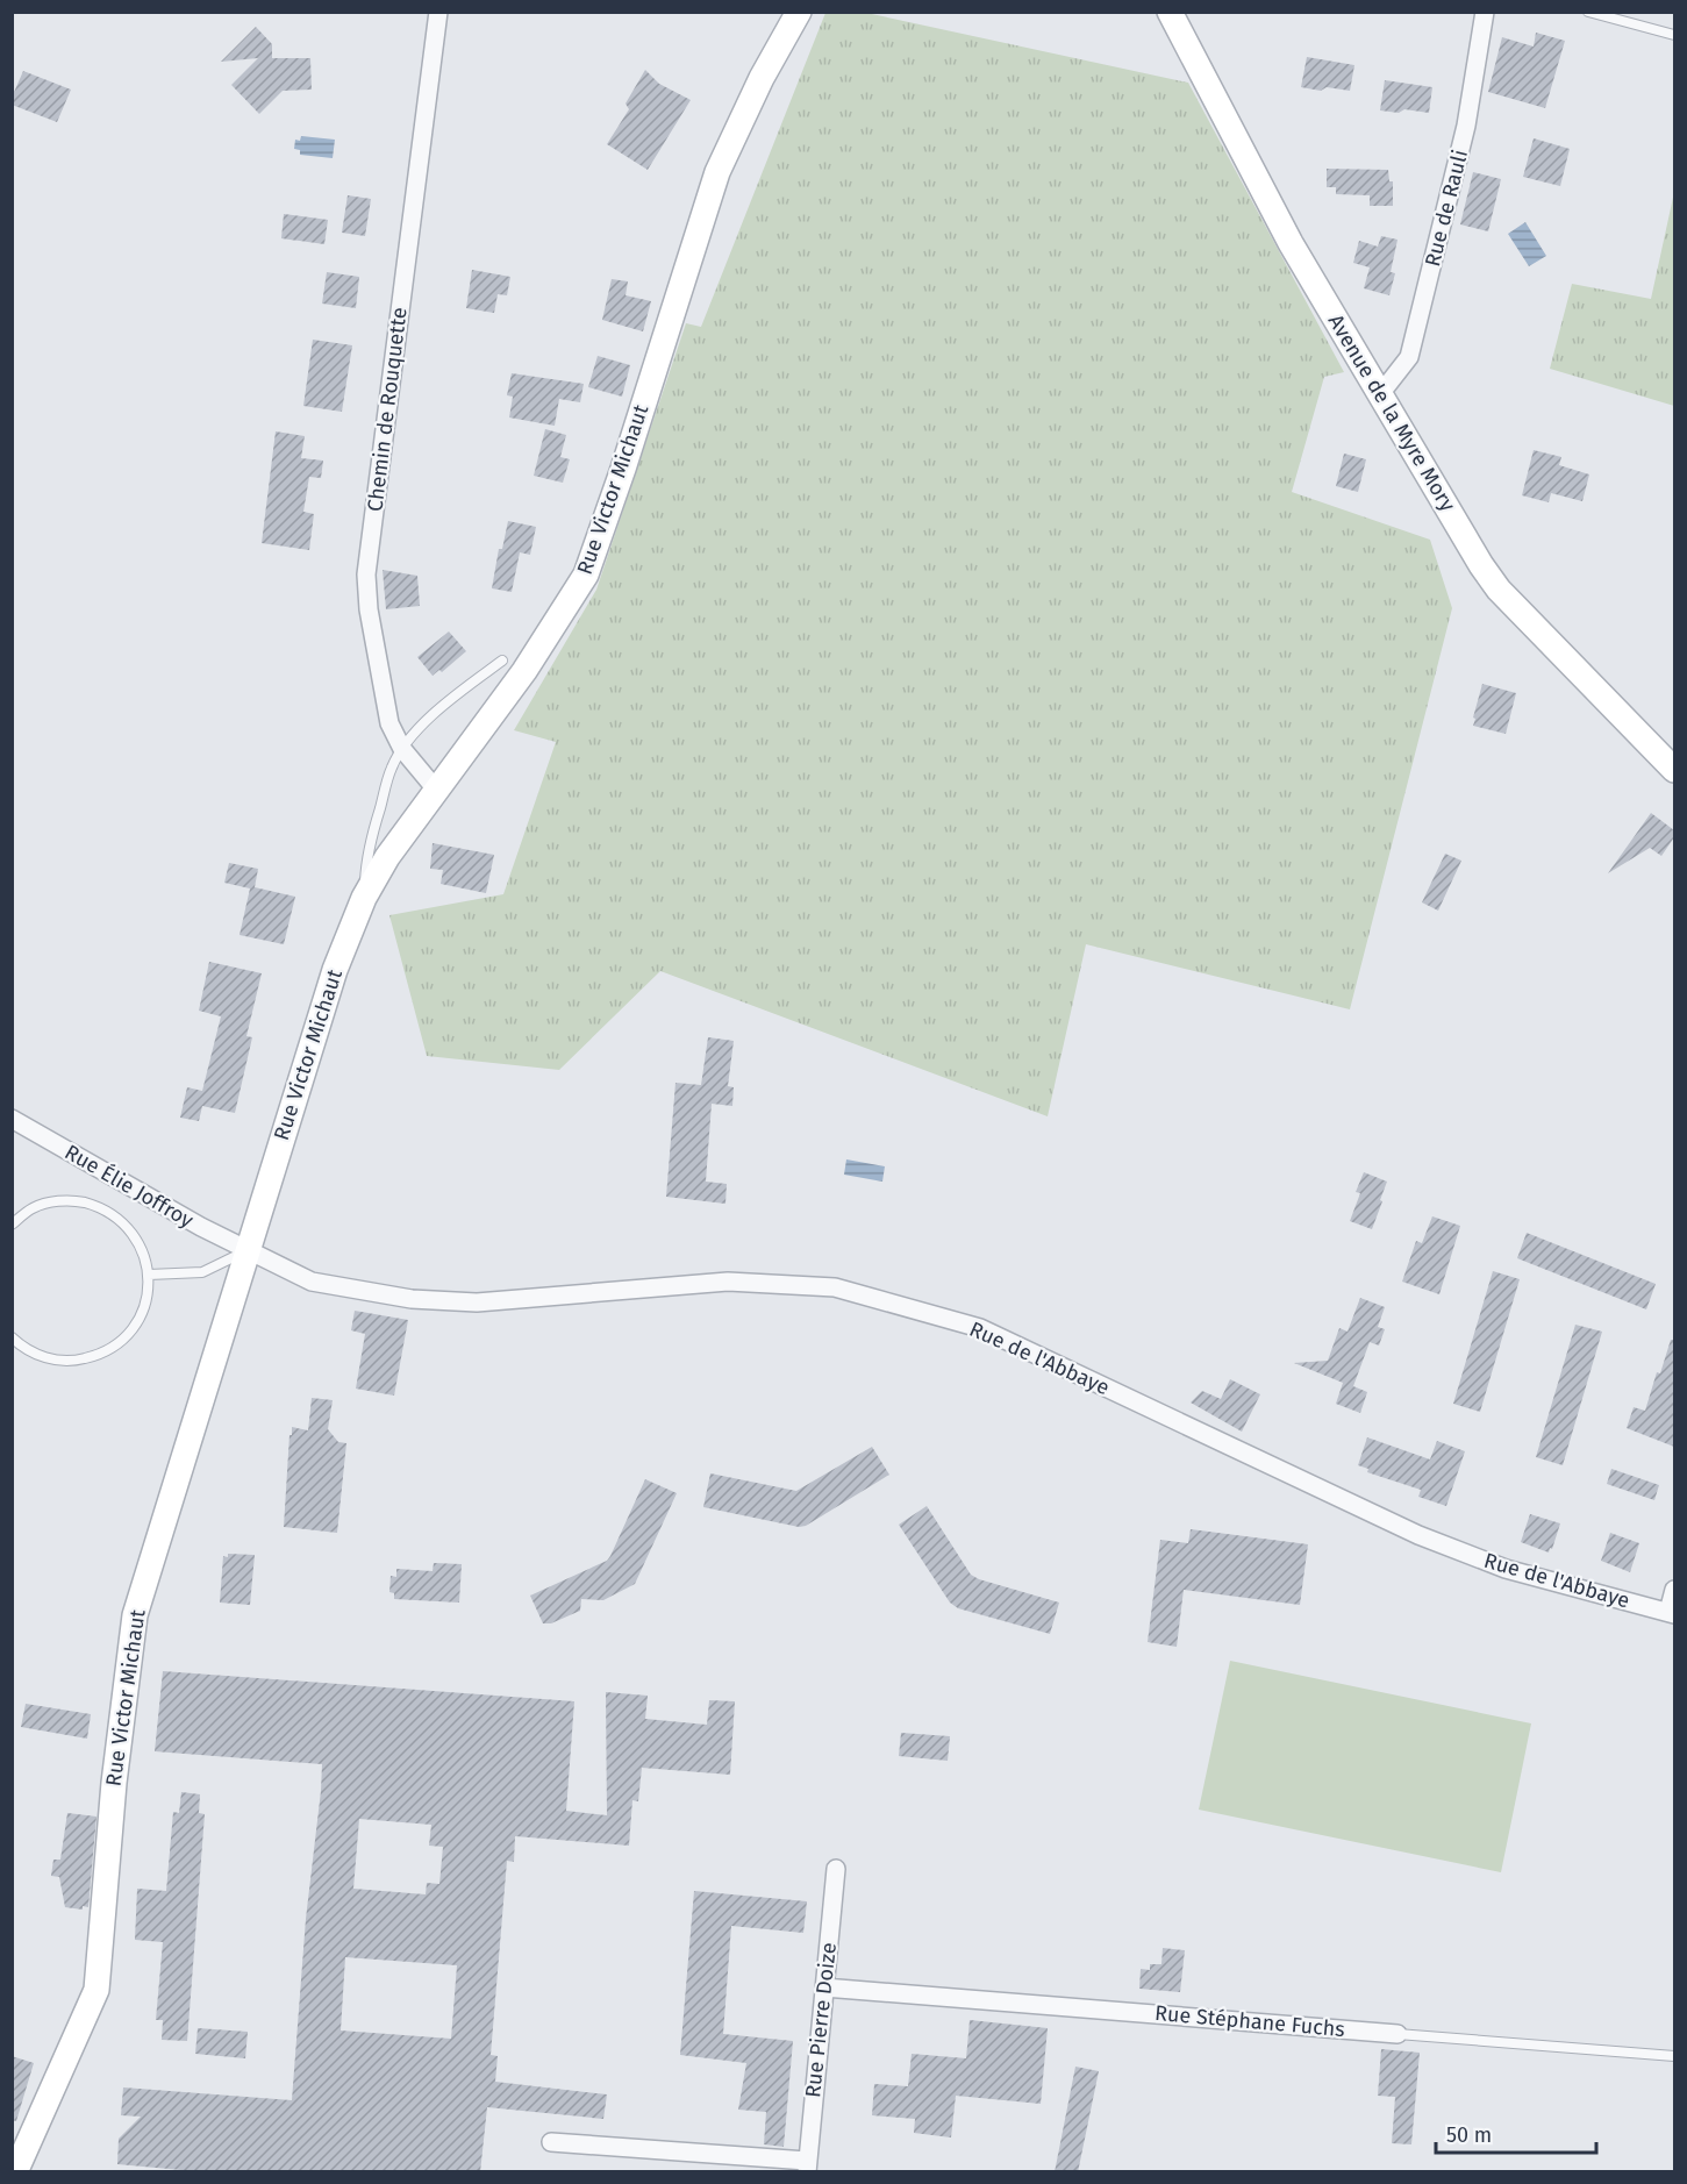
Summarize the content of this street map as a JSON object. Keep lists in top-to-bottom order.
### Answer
{
  "streets": {
    "street": [
      "Rue de Rauli",
      "Chemin de Rouquette",
      "Avenue de la Myre Mory",
      "Rue Victor Michaut",
      "Rue Élie Joffroy",
      "Rue de l'Abbaye",
      "Rue Pierre Doize",
      "Rue Stéphane Fuchs"
    ]
  },
  "crossings": [
    ["Rue de Rauli", "Avenue de la Myre Mory"],
    ["Chemin de Rouquette", "Rue Victor Michaut"],
    ["Rue Victor Michaut", "Rue Élie Joffroy"],
    ["Rue Victor Michaut", "Rue de l'Abbaye"],
    ["Rue Élie Joffroy", "Rue de l'Abbaye"],
    ["Rue Pierre Doize", "Rue Stéphane Fuchs"]
  ],
  "scale_bar": "50 m"
}
